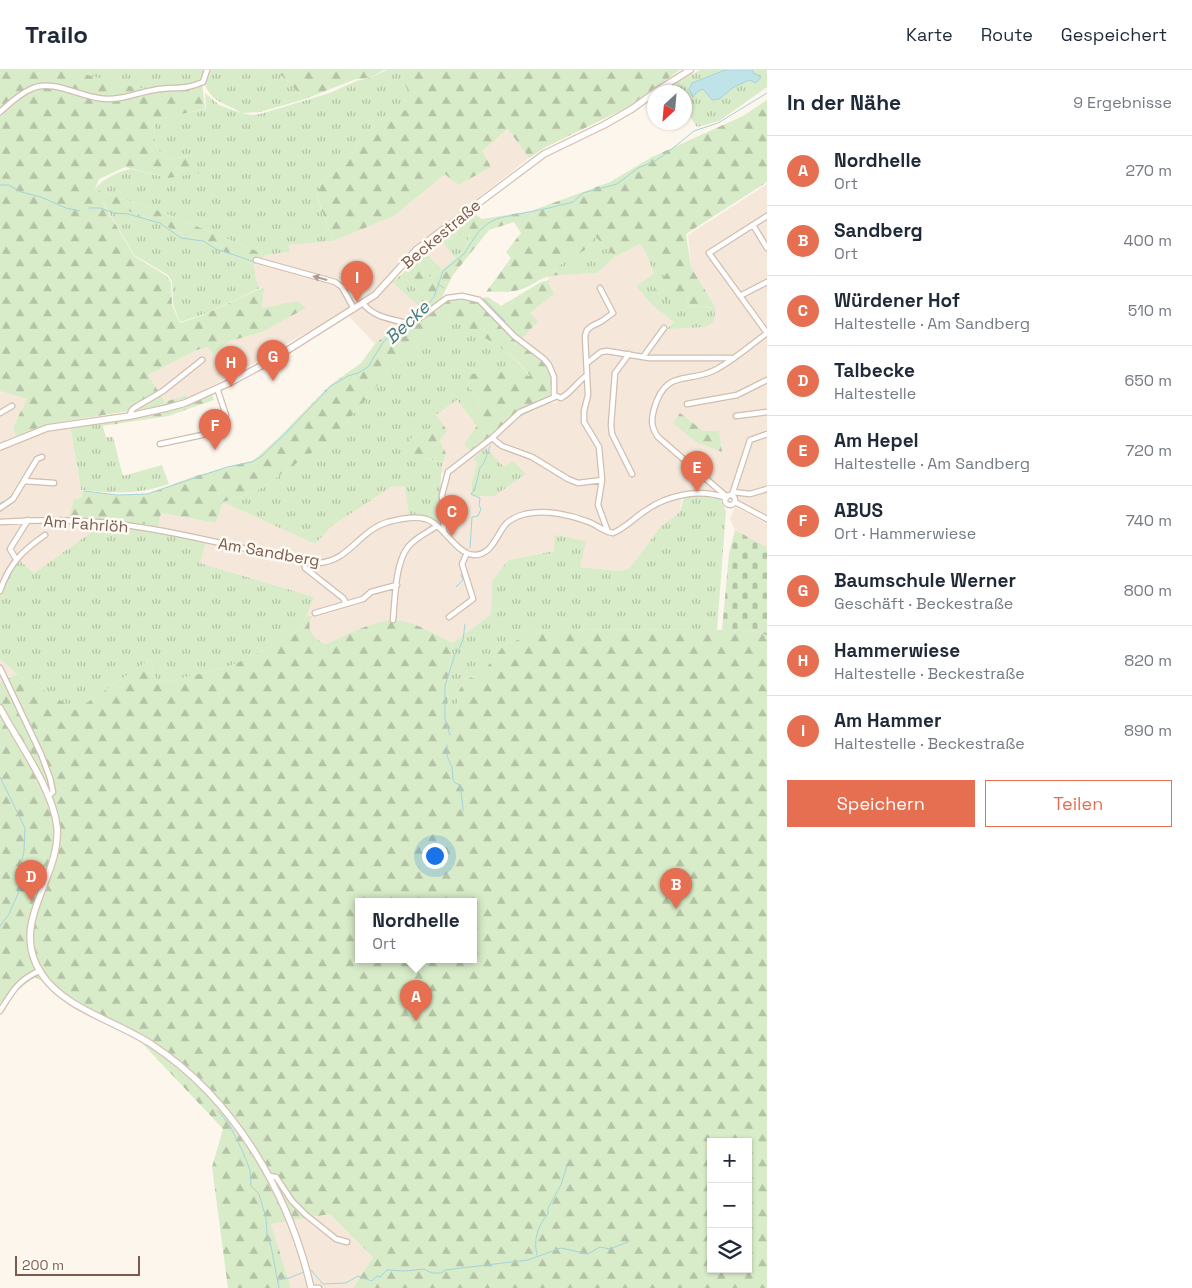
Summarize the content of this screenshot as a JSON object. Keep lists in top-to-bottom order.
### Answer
{
  "streets": {
    "main road": ["Beckestraße"],
    "street": ["Am Fahrlöh", "Am Sandberg"]
  },
  "crossings": [
    ["Am Fahrlöh", "Am Sandberg"]
  ],
  "water": ["Becke"],
  "scale_bar": "200 m",
  "north": "bottom left",
  "page": {
    "header": "Trailo",
    "nav": ["Karte", "Route", "Gespeichert"],
    "heading": ["In der Nähe", "9 Ergebnisse"],
    "list": [
      {
        "mark": "A",
        "name": "Nordhelle",
        "note": "Ort",
        "value": "270 m"
      },
      {
        "mark": "B",
        "name": "Sandberg",
        "note": "Ort",
        "value": "400 m"
      },
      {
        "mark": "C",
        "name": "Würdener Hof",
        "note": "Haltestelle · Am Sandberg",
        "value": "510 m"
      },
      {
        "mark": "D",
        "name": "Talbecke",
        "note": "Haltestelle",
        "value": "650 m"
      },
      {
        "mark": "E",
        "name": "Am Hepel",
        "note": "Haltestelle · Am Sandberg",
        "value": "720 m"
      },
      {
        "mark": "F",
        "name": "ABUS",
        "note": "Ort · Hammerwiese",
        "value": "740 m"
      },
      {
        "mark": "G",
        "name": "Baumschule Werner",
        "note": "Geschäft · Beckestraße",
        "value": "800 m"
      },
      {
        "mark": "H",
        "name": "Hammerwiese",
        "note": "Haltestelle · Beckestraße",
        "value": "820 m"
      },
      {
        "mark": "I",
        "name": "Am Hammer",
        "note": "Haltestelle · Beckestraße",
        "value": "890 m"
      }
    ],
    "pins": [
      "I",
      "G",
      "H",
      "F",
      "E",
      "C",
      "D",
      "B",
      "A"
    ],
    "buttons": ["Speichern", "Teilen"],
    "popup": ["Nordhelle", "Ort"],
    "map_buttons": ["+", "−"],
    "scale": "200 m"
  }
}
